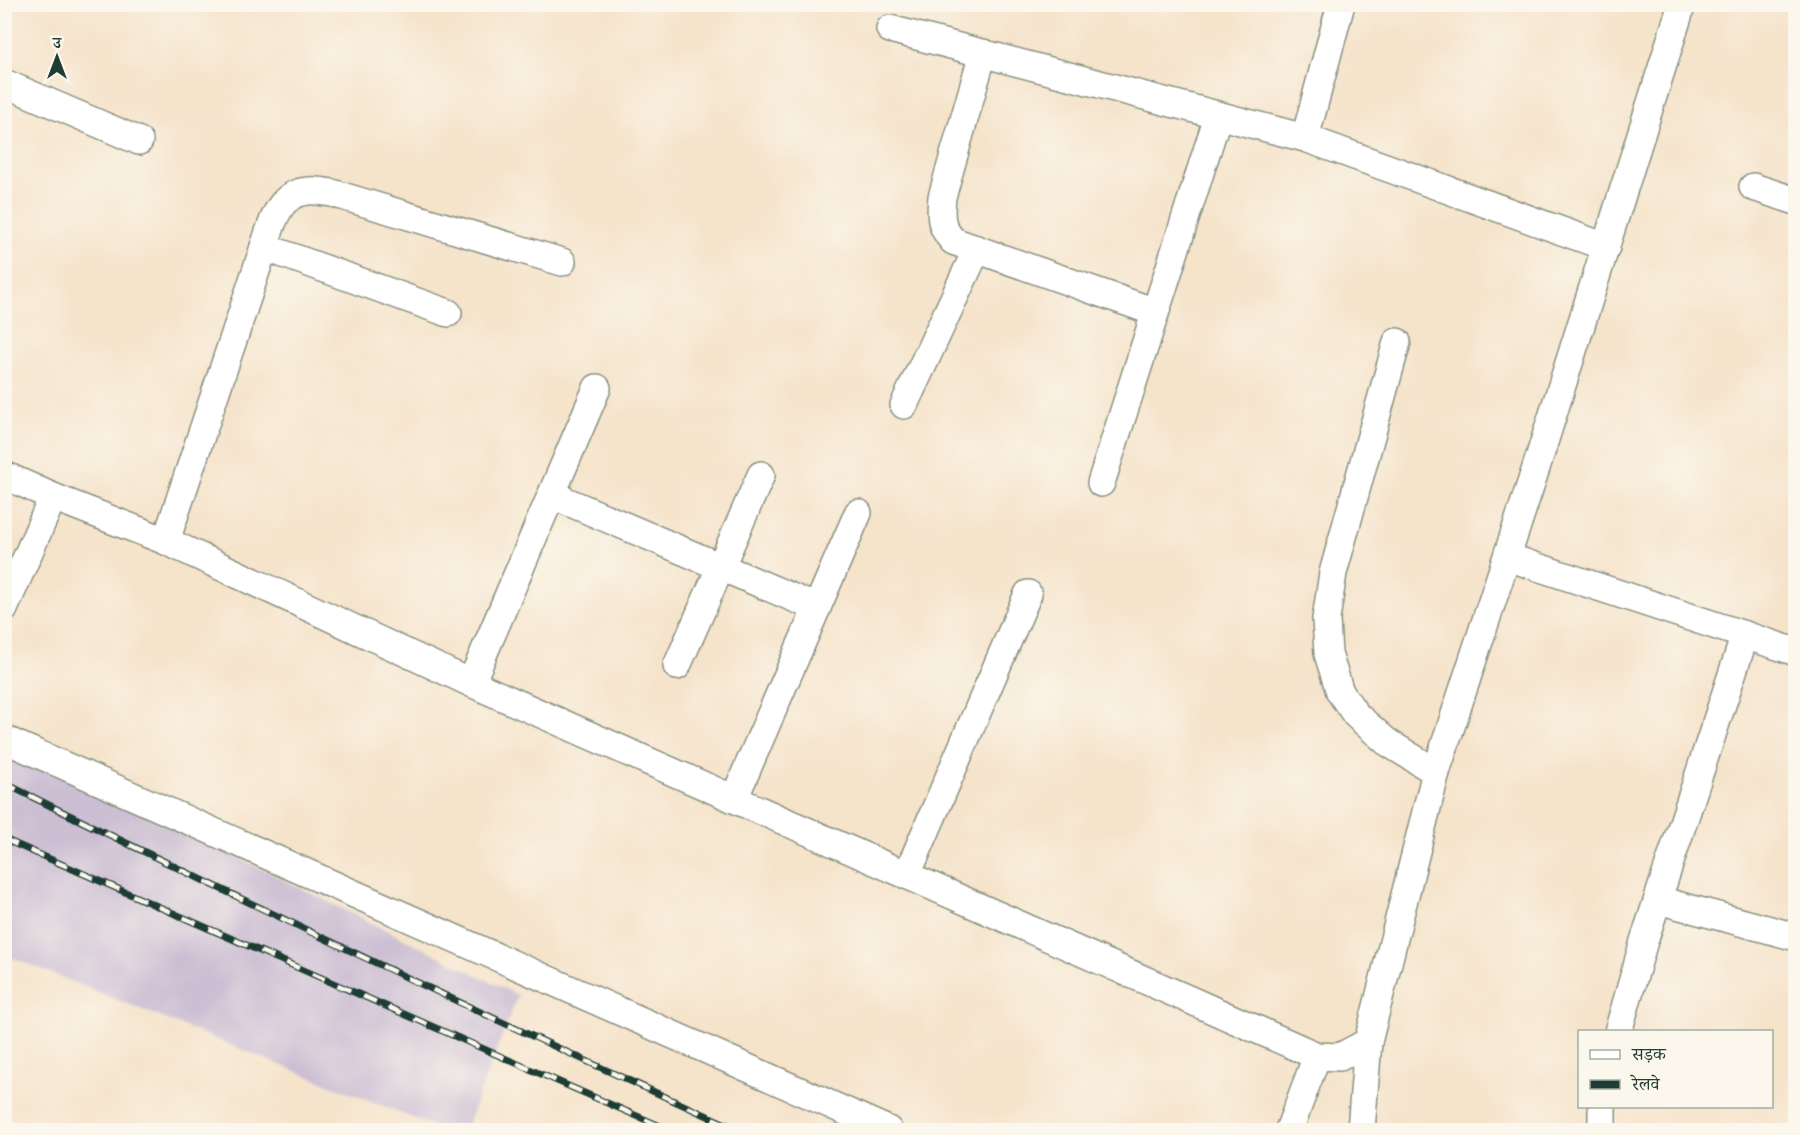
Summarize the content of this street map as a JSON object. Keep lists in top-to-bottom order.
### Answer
{
  "legend": ["सड़क", "रेलवे"],
  "north": "top"
}
